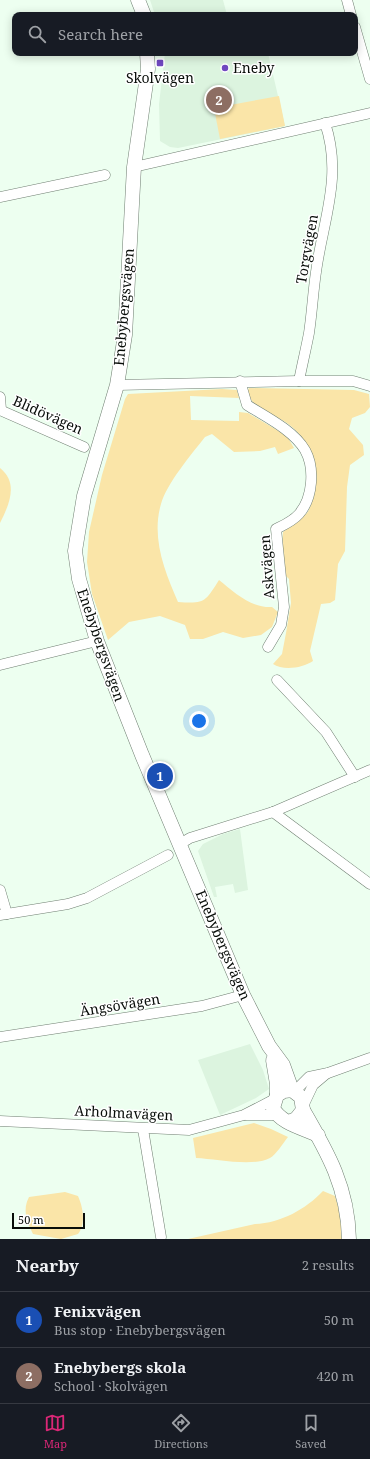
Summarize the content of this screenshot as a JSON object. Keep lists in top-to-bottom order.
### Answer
{
  "streets": {
    "main road": ["Enebybergsvägen"],
    "street": [
      "Torgvägen",
      "Blidövägen",
      "Askvägen",
      "Ängsövägen",
      "Arholmavägen"
    ]
  },
  "crossings": [
    ["Enebybergsvägen", "Ängsövägen"],
    ["Enebybergsvägen", "Arholmavägen"]
  ],
  "places": {
    "transit": ["Skolvägen"],
    "other": ["Eneby"]
  },
  "scale_bar": "50 m",
  "page": {
    "search": "Search here",
    "pins": ["2", "1"],
    "scale": "50 m",
    "heading": ["Nearby", "2 results"],
    "list": [
      {
        "mark": "1",
        "name": "Fenixvägen",
        "note": "Bus stop · Enebybergsvägen",
        "value": "50 m"
      },
      {
        "mark": "2",
        "name": "Enebybergs skola",
        "note": "School · Skolvägen",
        "value": "420 m"
      }
    ],
    "nav": ["Map", "Directions", "Saved"]
  }
}
